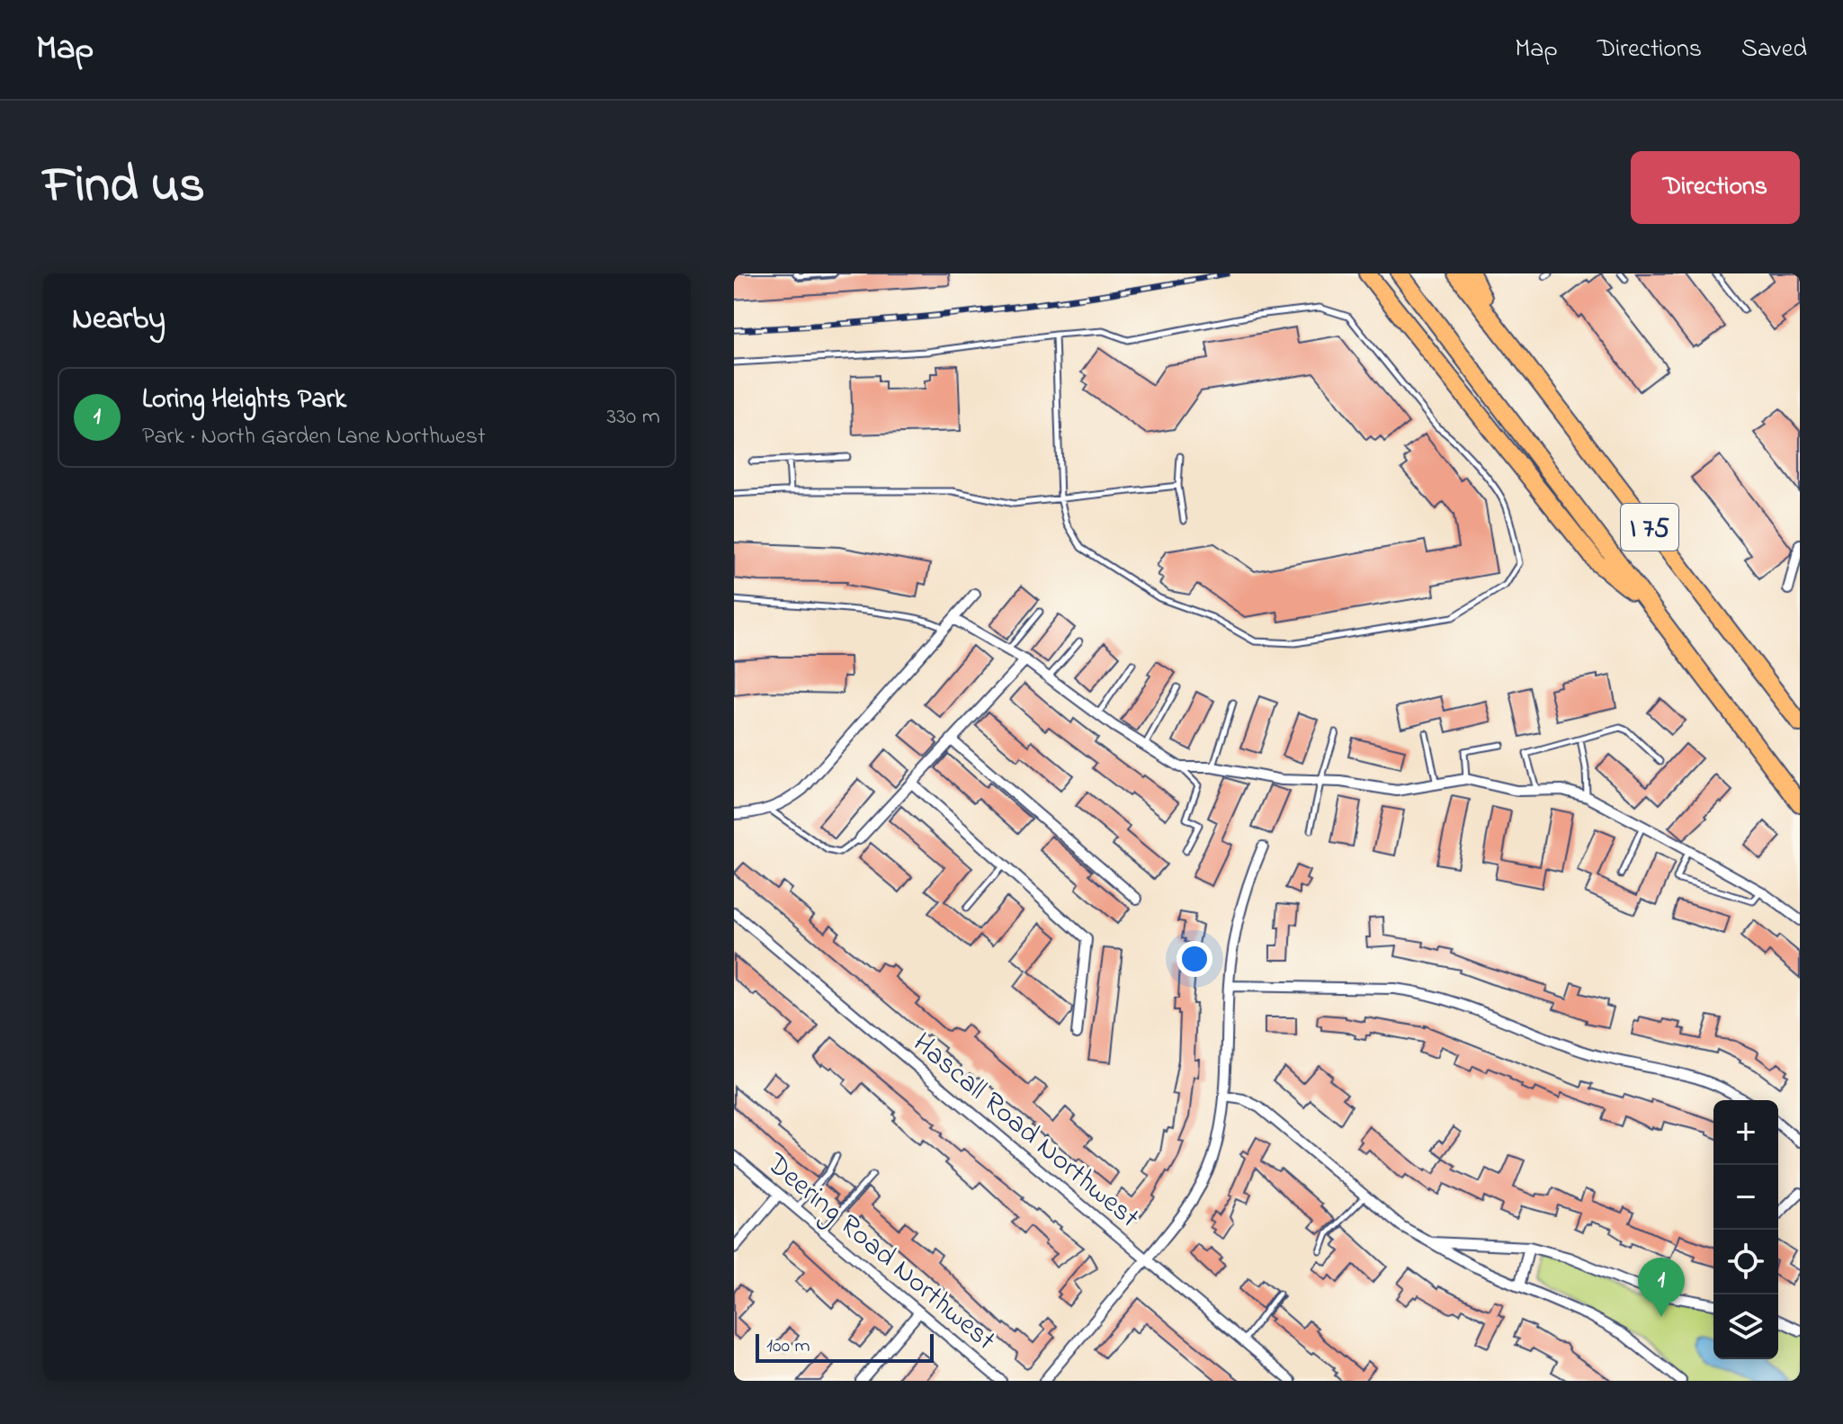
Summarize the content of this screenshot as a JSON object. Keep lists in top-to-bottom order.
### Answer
{
  "streets": {
    "highway": ["I 75"],
    "street": ["Hascall Road Northwest", "Deering Road Northwest"]
  },
  "scale_bar": "100 m",
  "page": {
    "header": "Map",
    "nav": ["Map", "Directions", "Saved"],
    "title": "Find us",
    "buttons": "Directions",
    "heading": "Nearby",
    "list": [
      {
        "mark": "1",
        "name": "Loring Heights Park",
        "note": "Park · North Garden Lane Northwest",
        "value": "330 m"
      }
    ],
    "map_buttons": ["+", "−"],
    "pins": "1",
    "scale": "100 m"
  }
}
